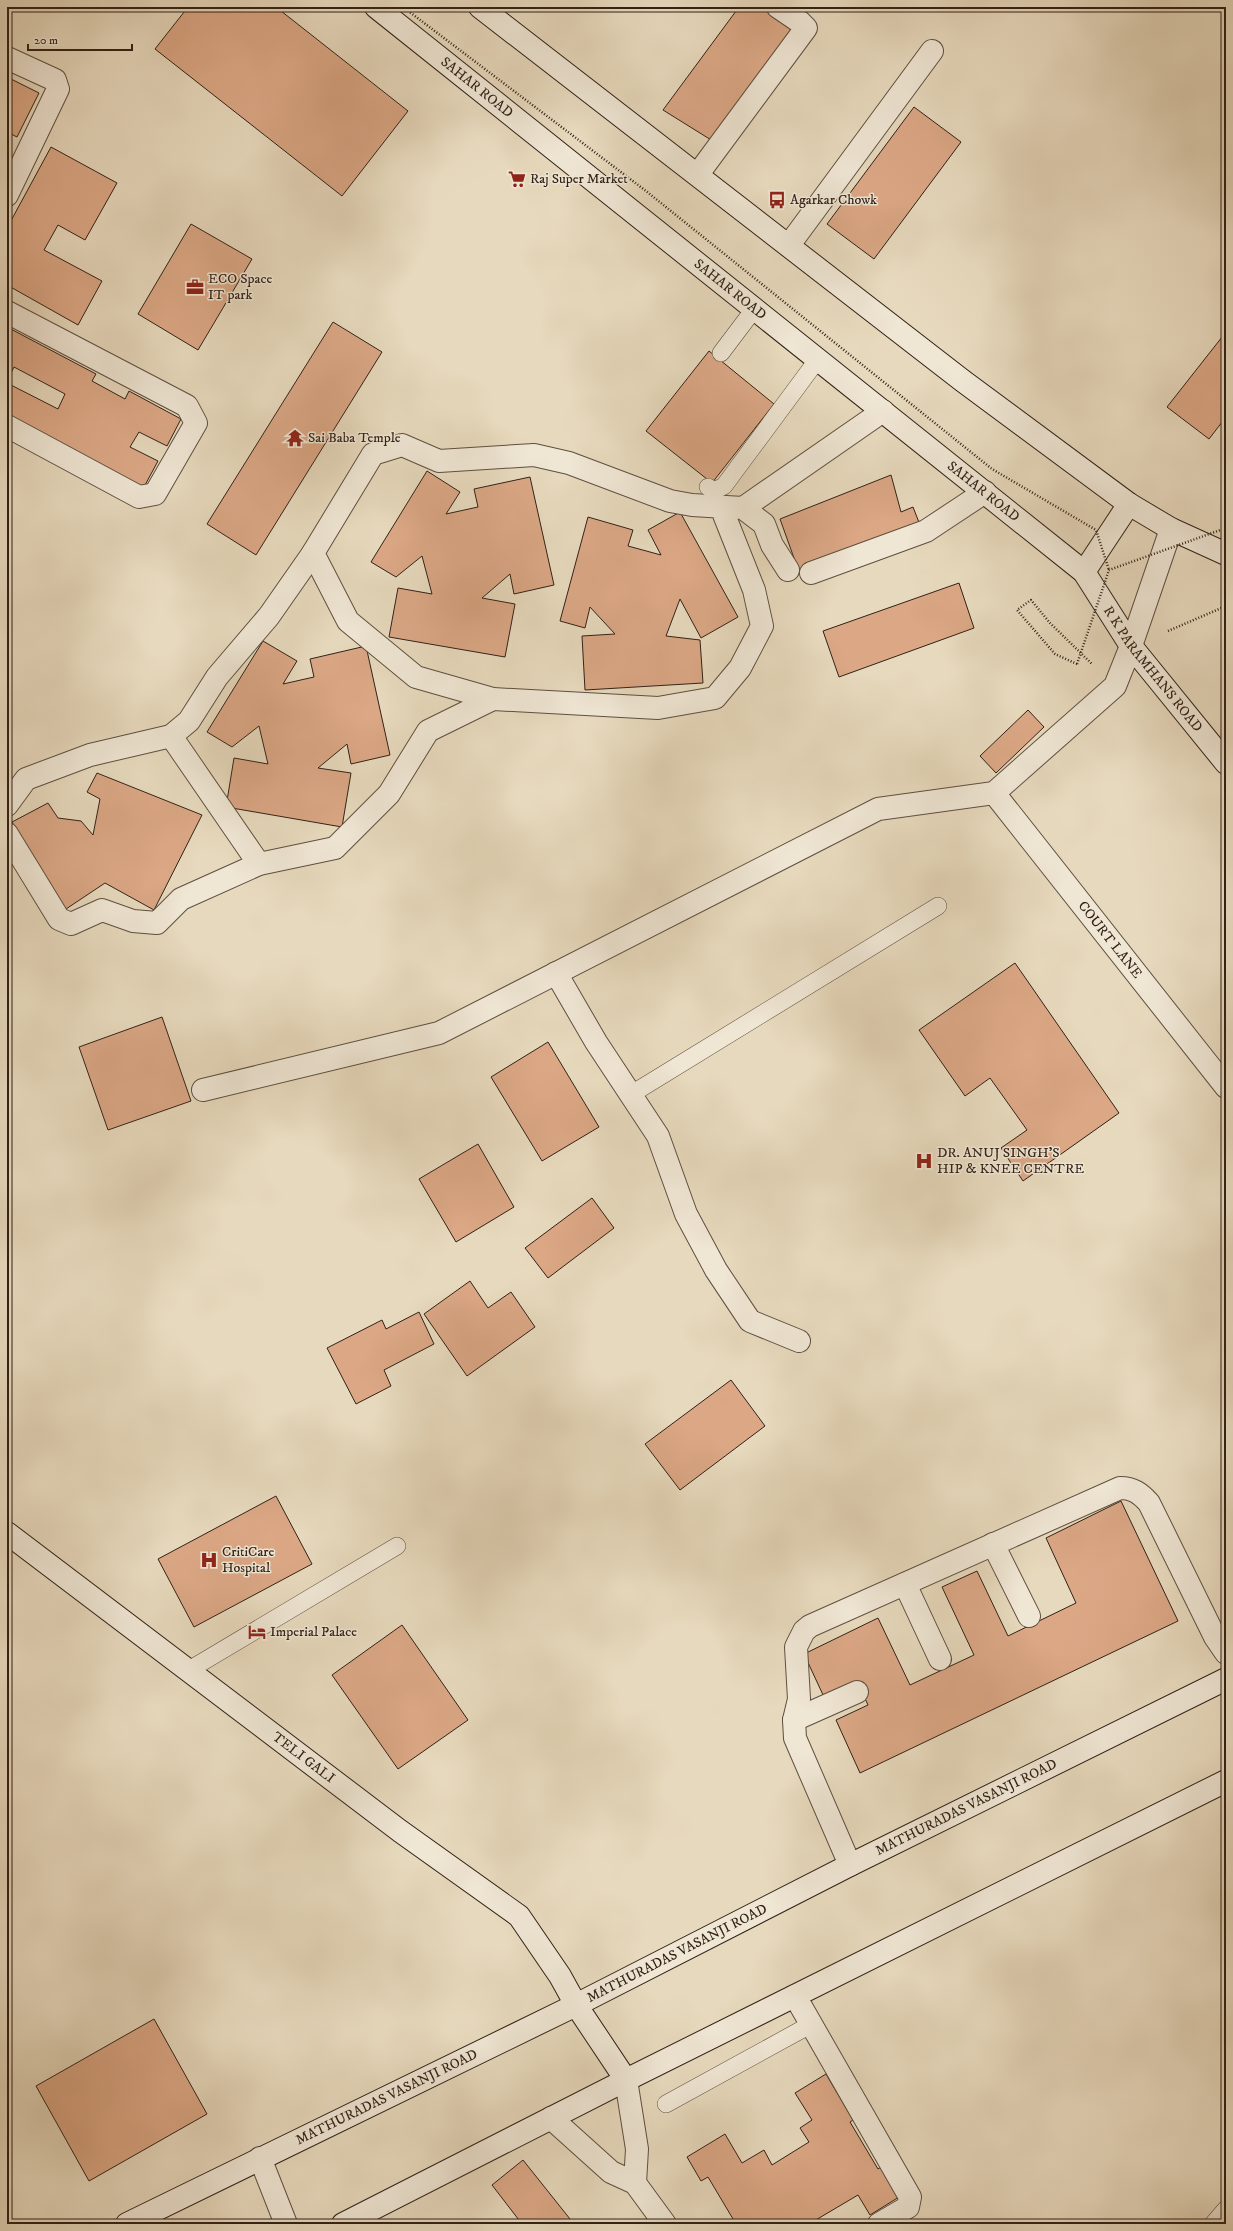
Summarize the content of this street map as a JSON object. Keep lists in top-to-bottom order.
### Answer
{
  "streets": {
    "street": [
      "SAHAR ROAD",
      "R K PARAMHANS ROAD",
      "COURT LANE",
      "TELI GALI",
      "MATHURADAS VASANJI ROAD"
    ]
  },
  "crossings": [
    ["SAHAR ROAD", "R K PARAMHANS ROAD"],
    ["TELI GALI", "MATHURADAS VASANJI ROAD"]
  ],
  "places": {
    "supermarket": ["Raj Super Market"],
    "bus stop": ["Agarkar Chowk"],
    "office": ["ECO Space IT park"],
    "temple": ["Sai Baba Temple"],
    "hospital": ["DR. ANUJ SINGH'S HIP & KNEE CENTRE", "CritiCare Hospital"],
    "hotel": ["Imperial Palace"]
  },
  "scale_bar": "20 m"
}
